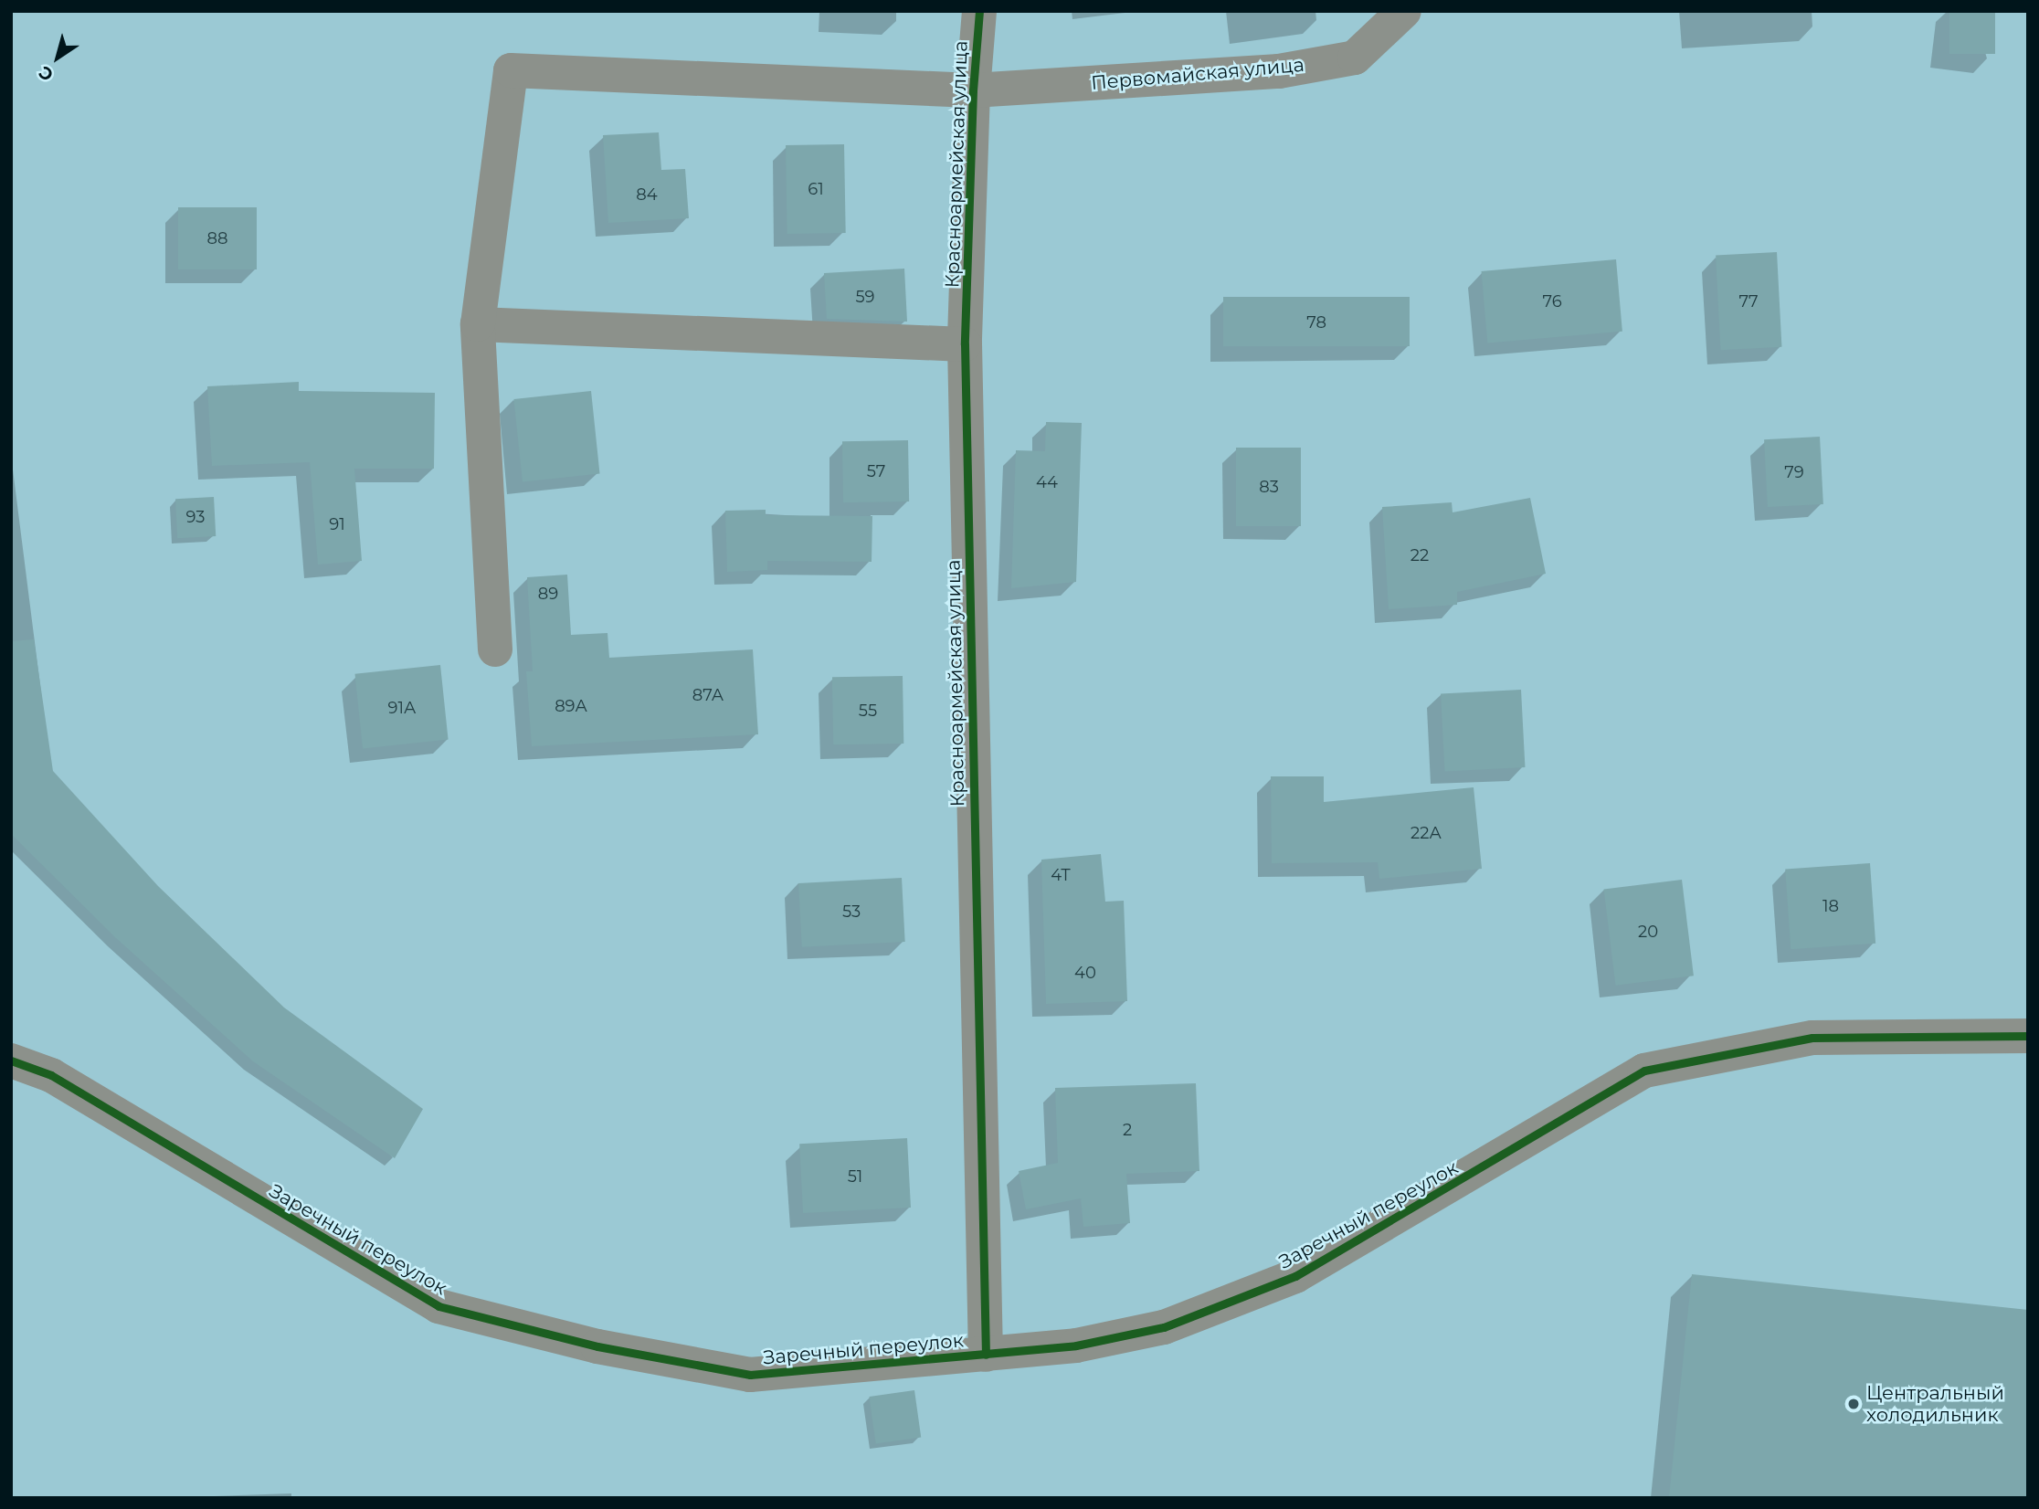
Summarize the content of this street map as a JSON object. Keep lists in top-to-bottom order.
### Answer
{
  "streets": {
    "street": ["Первомайская улица", "Красноармейская улица", "Заречный переулок"]
  },
  "crossings": [
    ["Первомайская улица", "Красноармейская улица"],
    ["Красноармейская улица", "Заречный переулок"]
  ],
  "places": ["Центральный холодильник"],
  "house_numbers": [
    "61",
    "84",
    "88",
    "59",
    "76",
    "77",
    "78",
    "57",
    "79",
    "44",
    "83",
    "93",
    "91",
    "22",
    "89",
    "87А",
    "89А",
    "91А",
    "55",
    "22А",
    "4Т",
    "18",
    "53",
    "20",
    "40",
    "2",
    "51"
  ],
  "north": "bottom left"
}
